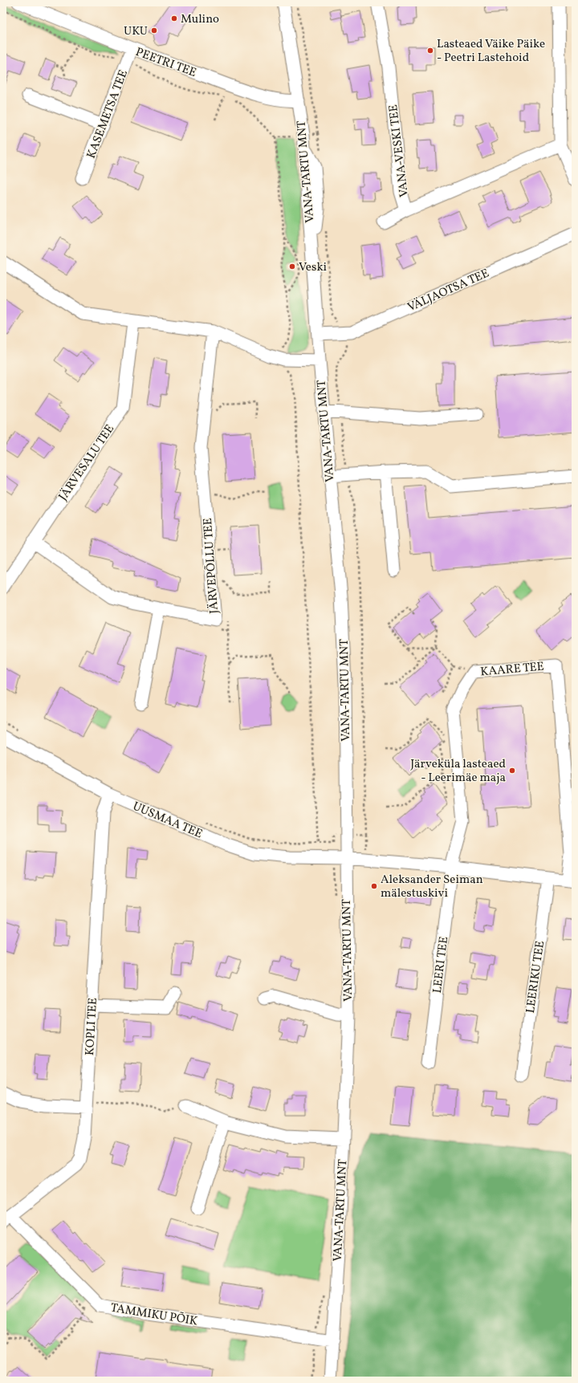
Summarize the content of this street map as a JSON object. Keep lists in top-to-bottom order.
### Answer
{
  "streets": {
    "street": [
      "PEETRI TEE",
      "KASEMETSA TEE",
      "VANA-VESKI TEE",
      "VANA-TARTU MNT",
      "VÄLJAOTSA TEE",
      "JÄRVESALU TEE",
      "JÄRVEPÕLLU TEE",
      "KAARE TEE",
      "UUSMAA TEE",
      "LEERI TEE",
      "LEERIKU TEE",
      "KOPLI TEE",
      "TAMMIKU PÕIK"
    ]
  },
  "crossings": [
    ["PEETRI TEE", "KASEMETSA TEE"],
    ["PEETRI TEE", "VANA-TARTU MNT"],
    ["VANA-TARTU MNT", "VÄLJAOTSA TEE"],
    ["VANA-TARTU MNT", "UUSMAA TEE"],
    ["VANA-TARTU MNT", "TAMMIKU PÕIK"],
    ["JÄRVESALU TEE", "JÄRVEPÕLLU TEE"],
    ["KAARE TEE", "UUSMAA TEE"],
    ["KAARE TEE", "LEERI TEE"],
    ["UUSMAA TEE", "LEERI TEE"],
    ["UUSMAA TEE", "LEERIKU TEE"],
    ["UUSMAA TEE", "KOPLI TEE"],
    ["KOPLI TEE", "TAMMIKU PÕIK"]
  ],
  "places": [
    "Mulino",
    "UKU",
    "Lasteaed Väike Päike - Peetri Lastehoid",
    "Veski",
    "Järveküla lasteaed - Leerimäe maja",
    "Aleksander Seiman mälestuskivi"
  ]
}
